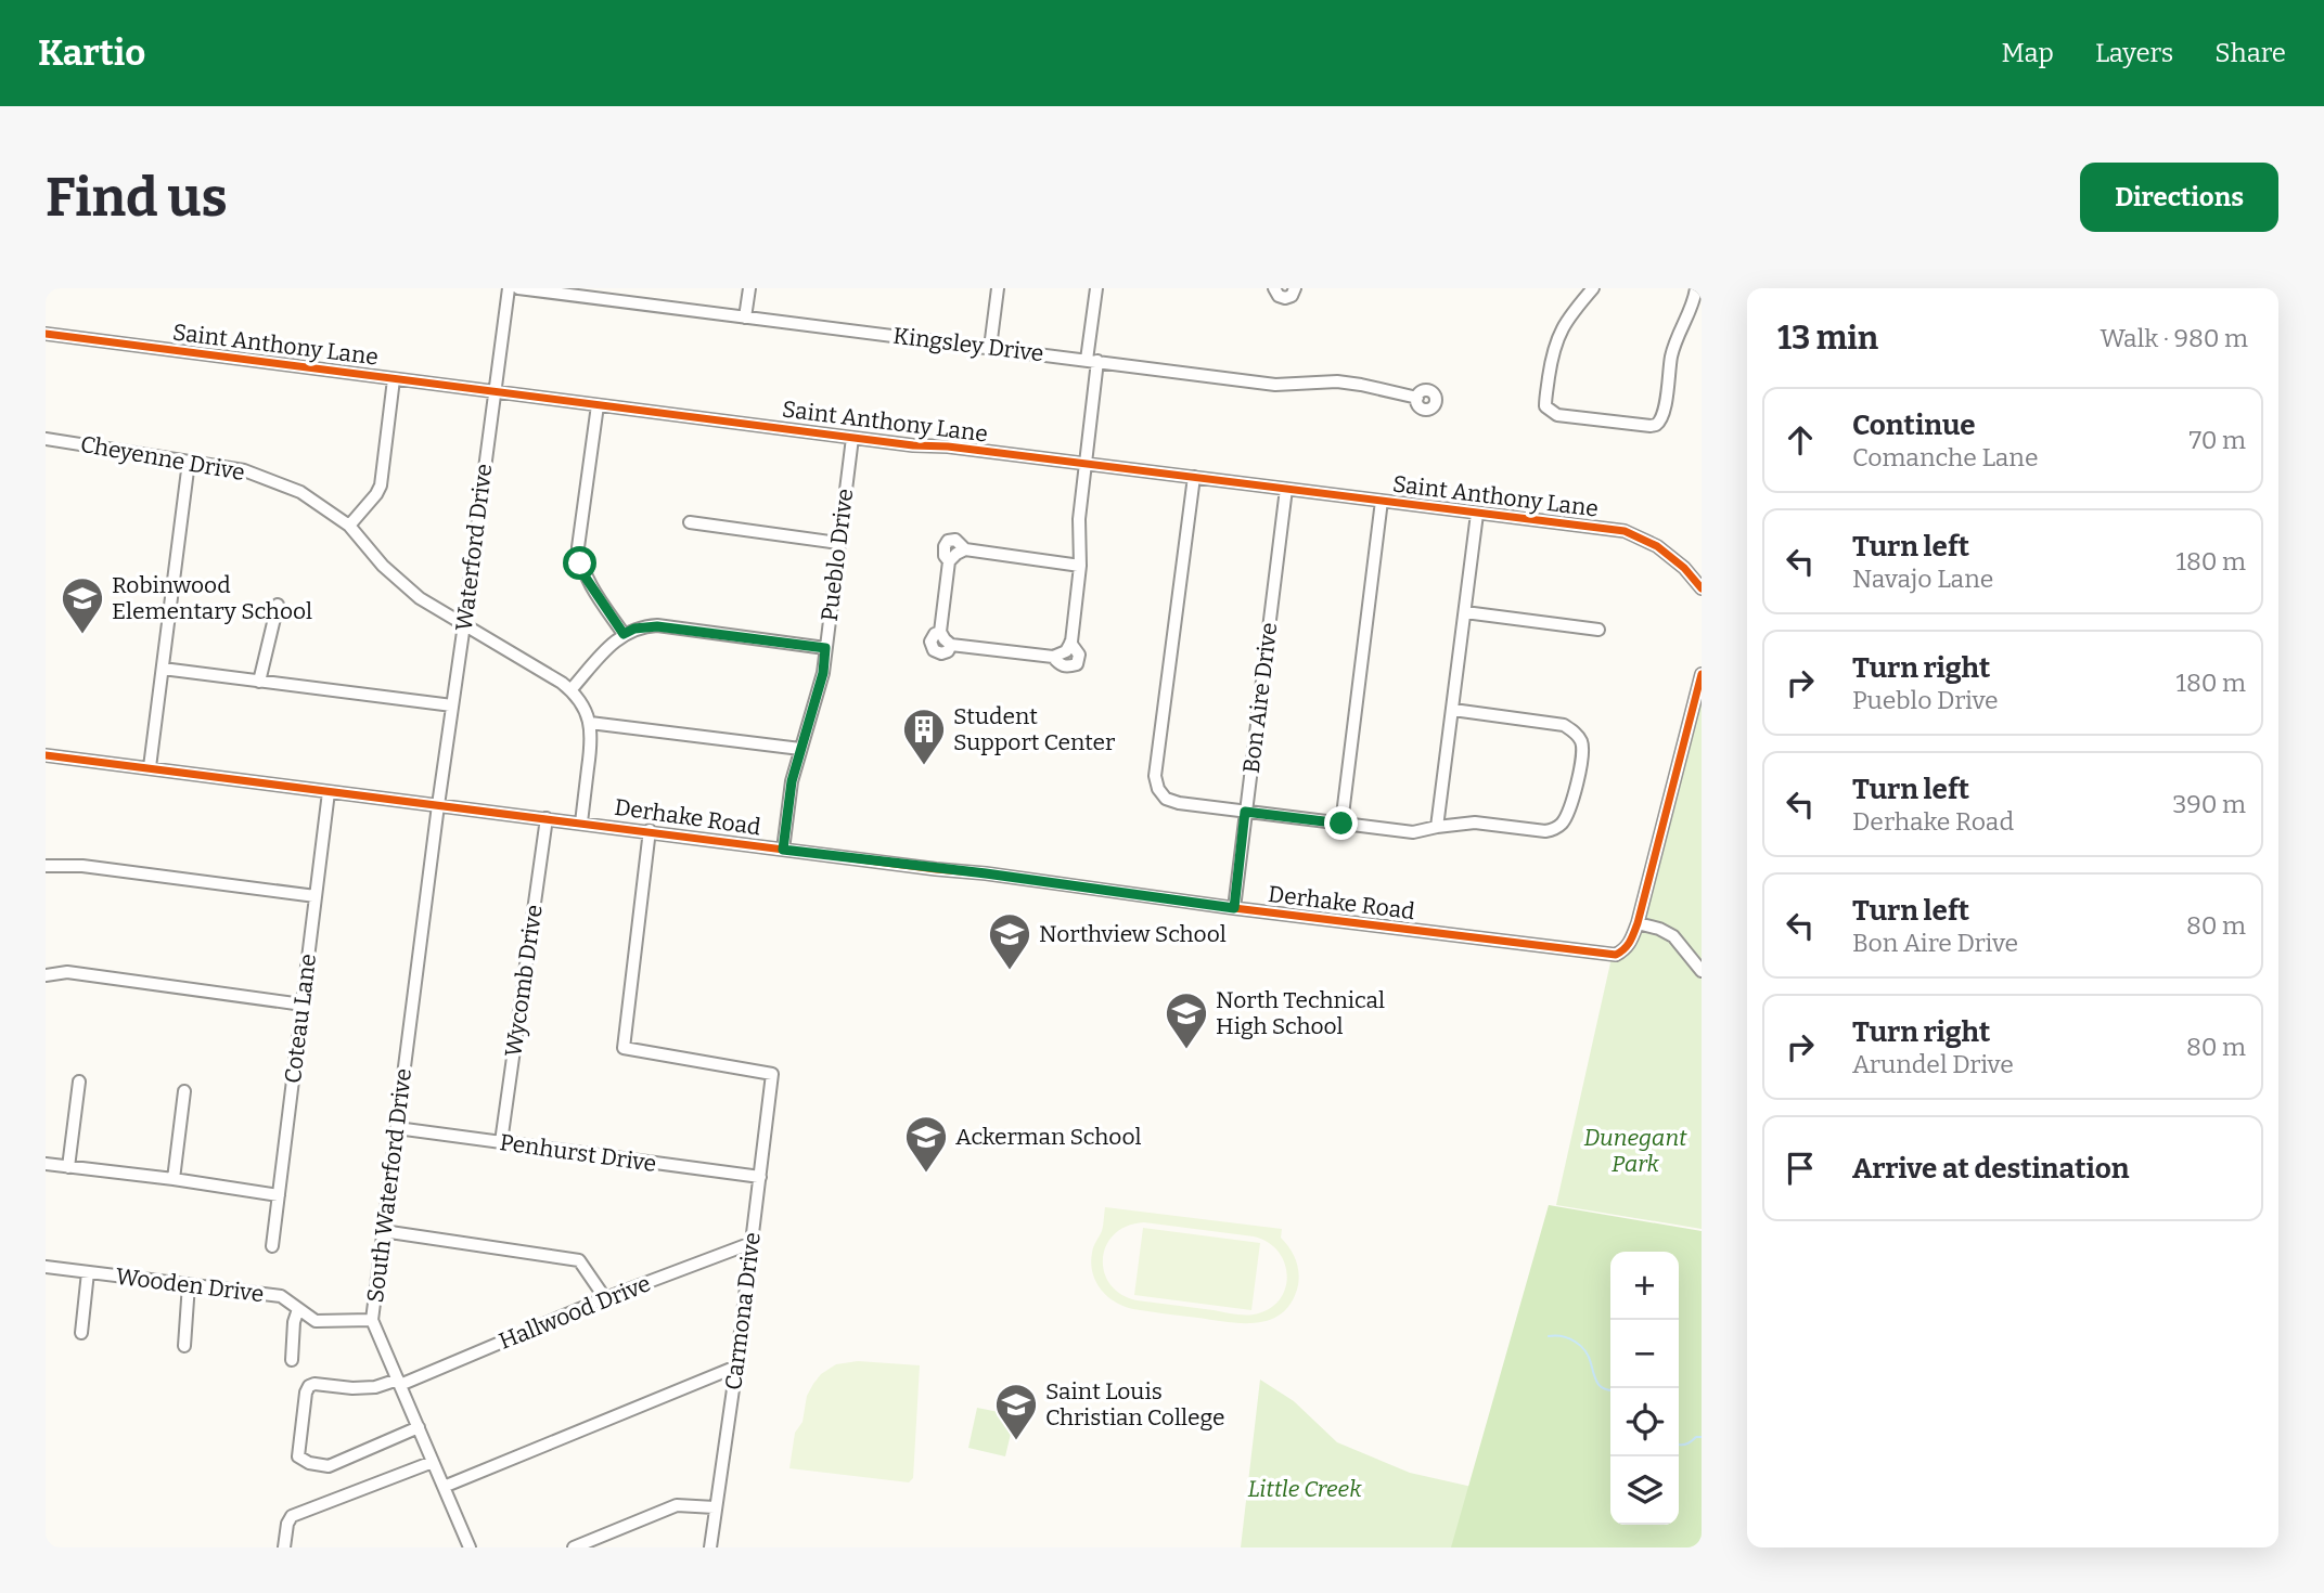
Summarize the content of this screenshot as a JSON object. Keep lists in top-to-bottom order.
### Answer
{
  "streets": {
    "street": [
      "Saint Anthony Lane",
      "Kingsley Drive",
      "Cheyenne Drive",
      "Waterford Drive",
      "Pueblo Drive",
      "Bon Aire Drive",
      "Derhake Road",
      "Wycomb Drive",
      "Coteau Lane",
      "Penhurst Drive",
      "South Waterford Drive",
      "Wooden Drive",
      "Carmona Drive",
      "Hallwood Drive"
    ]
  },
  "crossings": [
    ["Saint Anthony Lane", "Waterford Drive"],
    ["Saint Anthony Lane", "Pueblo Drive"],
    ["Saint Anthony Lane", "Bon Aire Drive"],
    ["Cheyenne Drive", "Waterford Drive"],
    ["Waterford Drive", "Derhake Road"],
    ["Waterford Drive", "South Waterford Drive"],
    ["Pueblo Drive", "Derhake Road"],
    ["Bon Aire Drive", "Derhake Road"],
    ["Derhake Road", "Wycomb Drive"],
    ["Derhake Road", "Coteau Lane"],
    ["Derhake Road", "South Waterford Drive"],
    ["Derhake Road", "Carmona Drive"],
    ["Wycomb Drive", "Penhurst Drive"],
    ["Penhurst Drive", "South Waterford Drive"],
    ["Penhurst Drive", "Carmona Drive"],
    ["South Waterford Drive", "Wooden Drive"],
    ["South Waterford Drive", "Hallwood Drive"],
    ["Carmona Drive", "Hallwood Drive"]
  ],
  "parks": ["Dunegant Park", "Little Creek"],
  "places": {
    "school or university": [
      "Robinwood Elementary School",
      "Northview School",
      "North Technical High School",
      "Ackerman School",
      "Saint Louis Christian College"
    ],
    "building": ["Student Support Center"]
  },
  "page": {
    "header": "Kartio",
    "nav": ["Map", "Layers", "Share"],
    "buttons": "Directions",
    "title": "Find us",
    "heading": ["13 min", "Walk · 980 m"],
    "list": [
      ["Continue", "Comanche Lane", "70 m"],
      ["Turn left", "Navajo Lane", "180 m"],
      ["Turn right", "Pueblo Drive", "180 m"],
      ["Turn left", "Derhake Road", "390 m"],
      ["Turn left", "Bon Aire Drive", "80 m"],
      ["Turn right", "Arundel Drive", "80 m"],
      "Arrive at destination"
    ],
    "map_buttons": ["+", "−"]
  }
}
